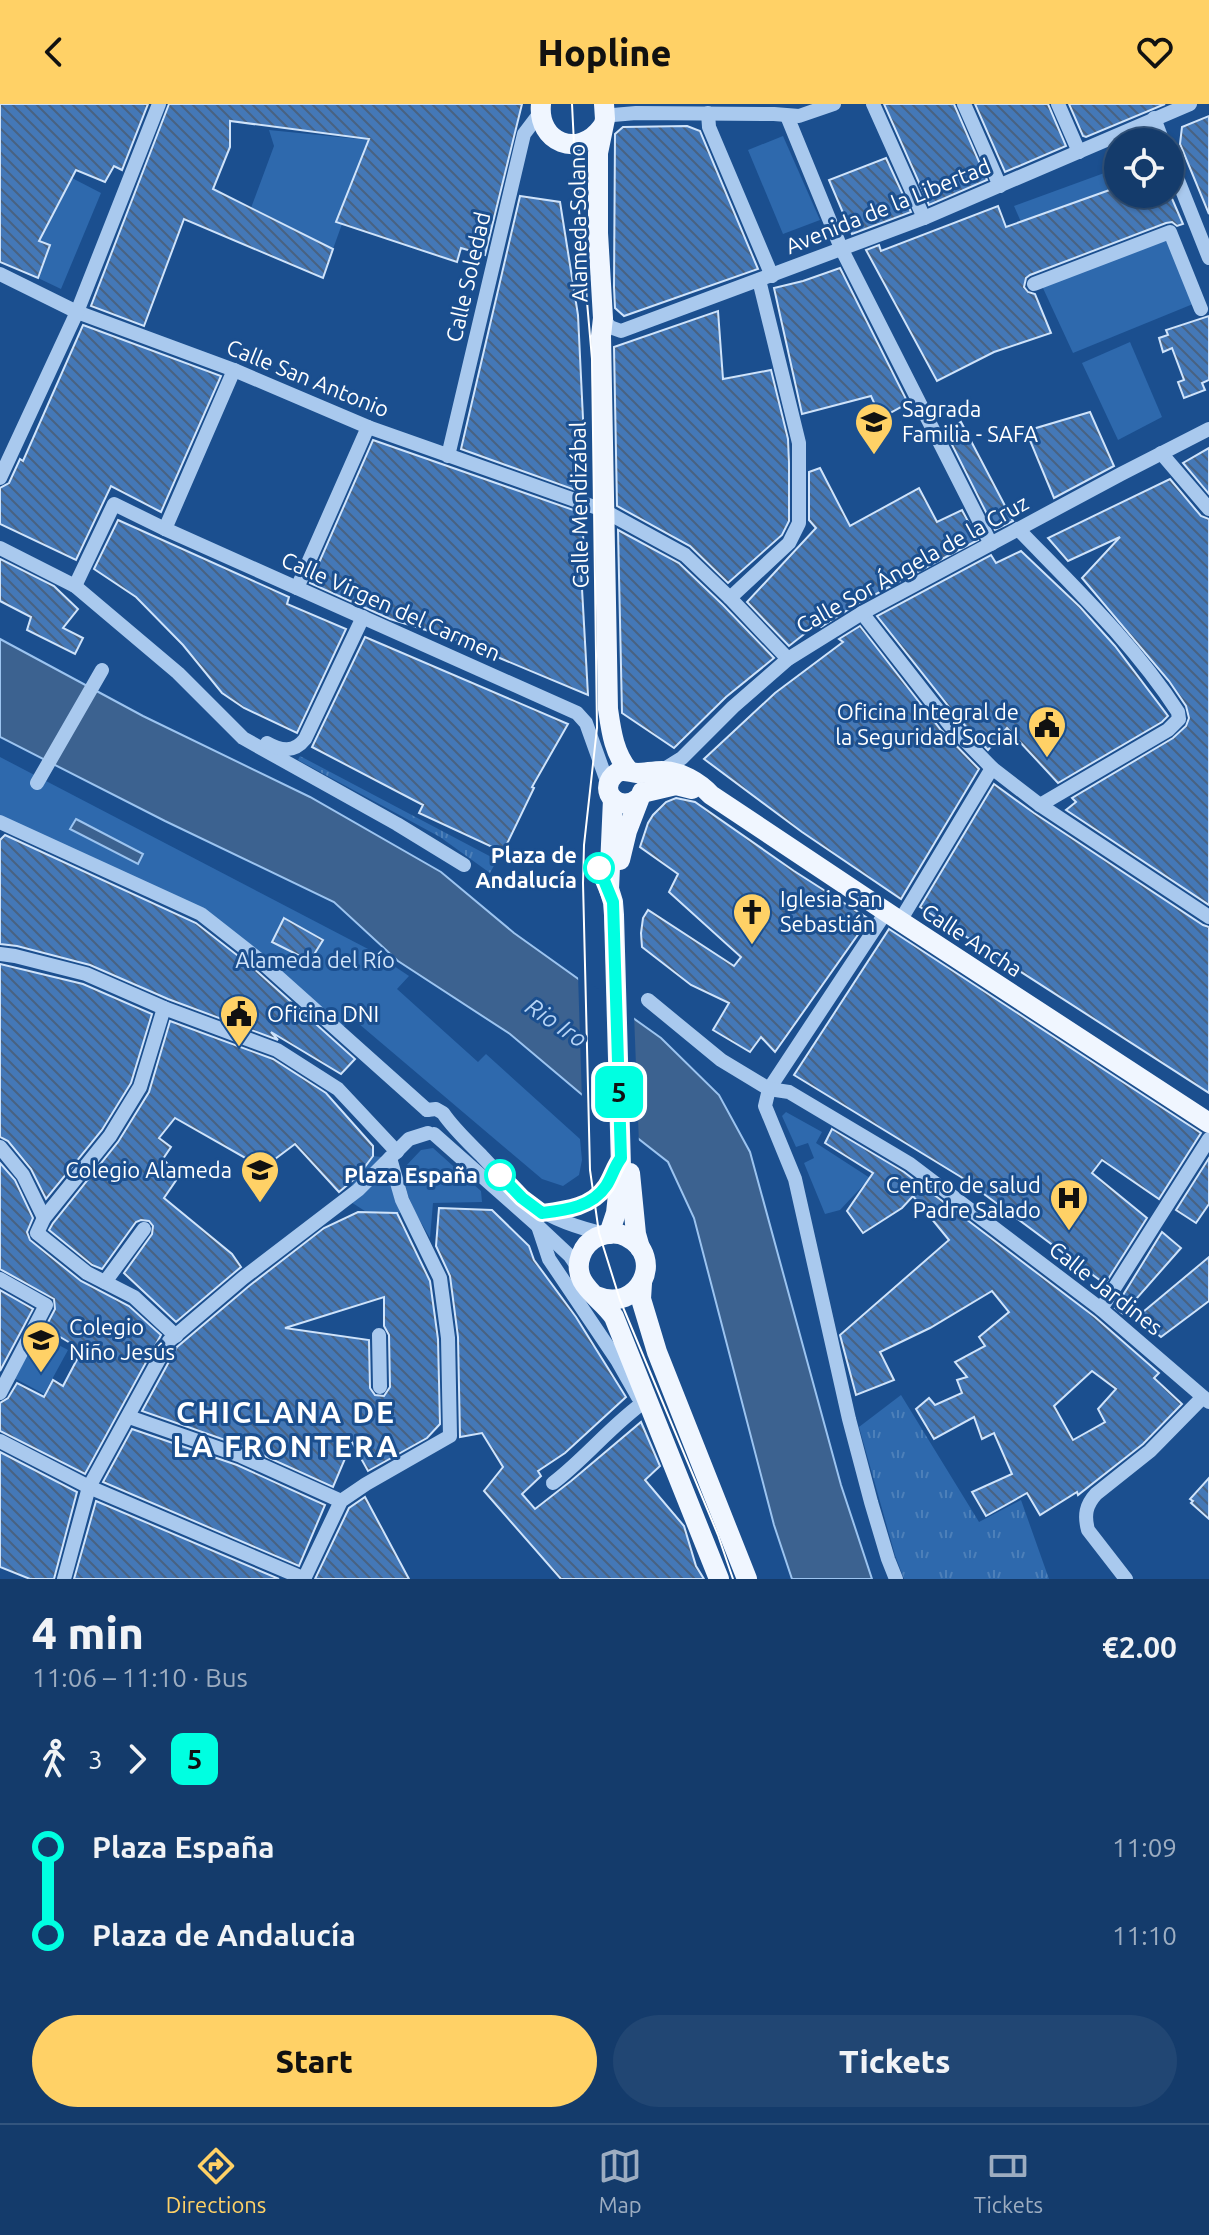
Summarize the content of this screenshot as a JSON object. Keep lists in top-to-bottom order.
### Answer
{
  "streets": {
    "main road": ["Alameda Solano", "Calle Mendizábal", "Calle Ancha"],
    "street": [
      "Avenida de la Libertad",
      "Calle Soledad",
      "Calle San Antonio",
      "Calle Sor Ángela de la Cruz",
      "Calle Virgen del Carmen",
      "Calle Jardines"
    ]
  },
  "crossings": [
    ["Avenida de la Libertad", "Alameda Solano"],
    ["Avenida de la Libertad", "Calle Mendizábal"],
    ["Alameda Solano", "Calle Soledad"],
    ["Alameda Solano", "Calle Mendizábal"],
    ["Calle Soledad", "Calle San Antonio"],
    ["Calle San Antonio", "Calle Mendizábal"],
    ["Calle San Antonio", "Calle Sor Ángela de la Cruz"],
    ["Calle Mendizábal", "Calle Virgen del Carmen"]
  ],
  "districts": ["CHICLANA DE LA FRONTERA"],
  "water": ["Rio Iro"],
  "parks": ["Alameda del Río"],
  "places": {
    "school or university": ["Sagrada Familia - SAFA", "Colegio Alameda", "Colegio Niño Jesús"],
    "public building": ["Oficina Integral de la Seguridad Social", "Oficina DNI"],
    "other": ["Plaza de Andalucía", "Plaza España"],
    "church": ["Iglesia San Sebastián"],
    "hospital": ["Centro de salud Padre Salado"]
  },
  "lines": ["bus line 5"],
  "page": {
    "header": "Hopline",
    "on_map": "5",
    "heading": ["4 min", "11:06 – 11:10 · Bus", "€2.00"],
    "legs": ["3", "5"],
    "list": [
      {
        "name": "Plaza España",
        "value": "11:09"
      },
      {
        "name": "Plaza de Andalucía",
        "value": "11:10"
      }
    ],
    "buttons": ["Start", "Tickets"],
    "tabs": ["Directions", "Map", "Tickets"]
  }
}
